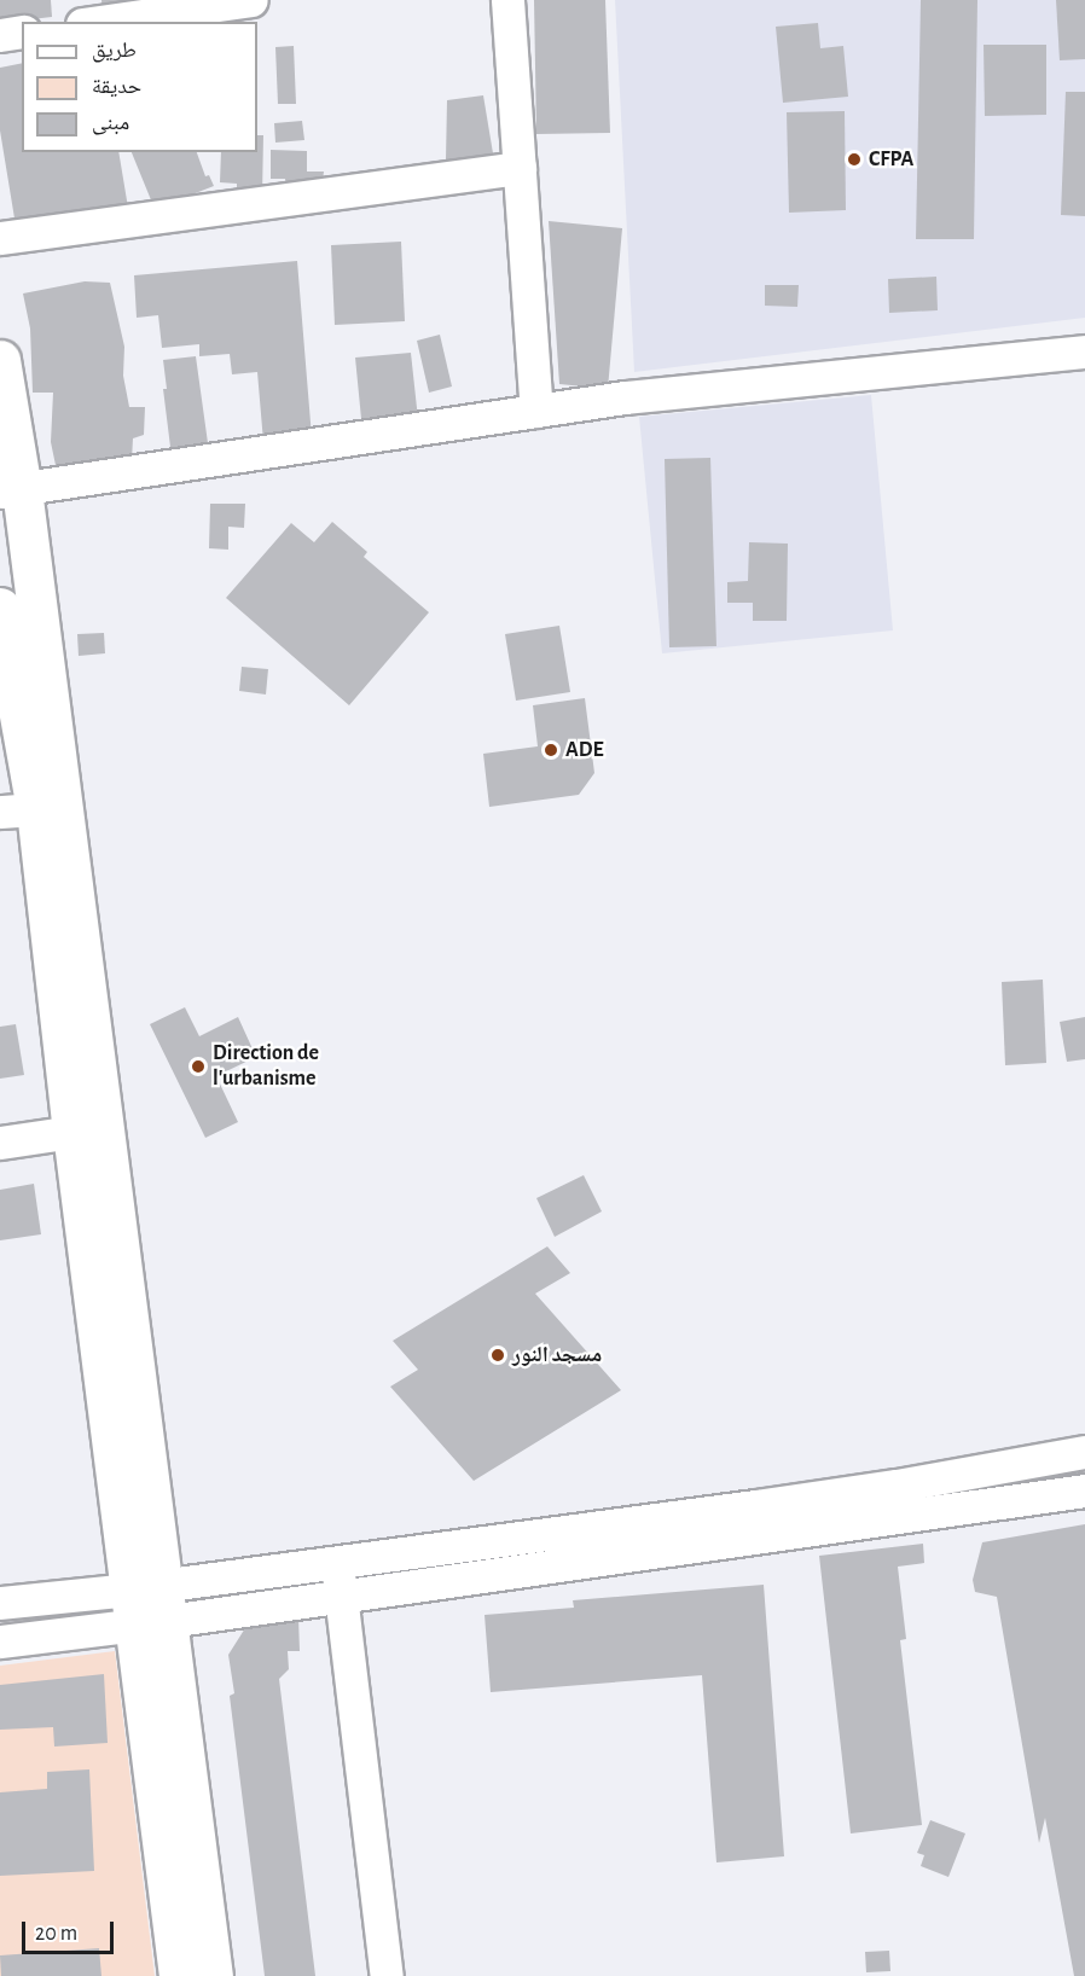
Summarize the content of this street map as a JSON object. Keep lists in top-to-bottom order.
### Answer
{
  "places": [
    "CFPA",
    "ADE",
    "Direction de l'urbanisme",
    "مسجد النور"
  ],
  "legend": ["طريق", "حديقة", "مبنى"],
  "scale_bar": "20 m"
}
